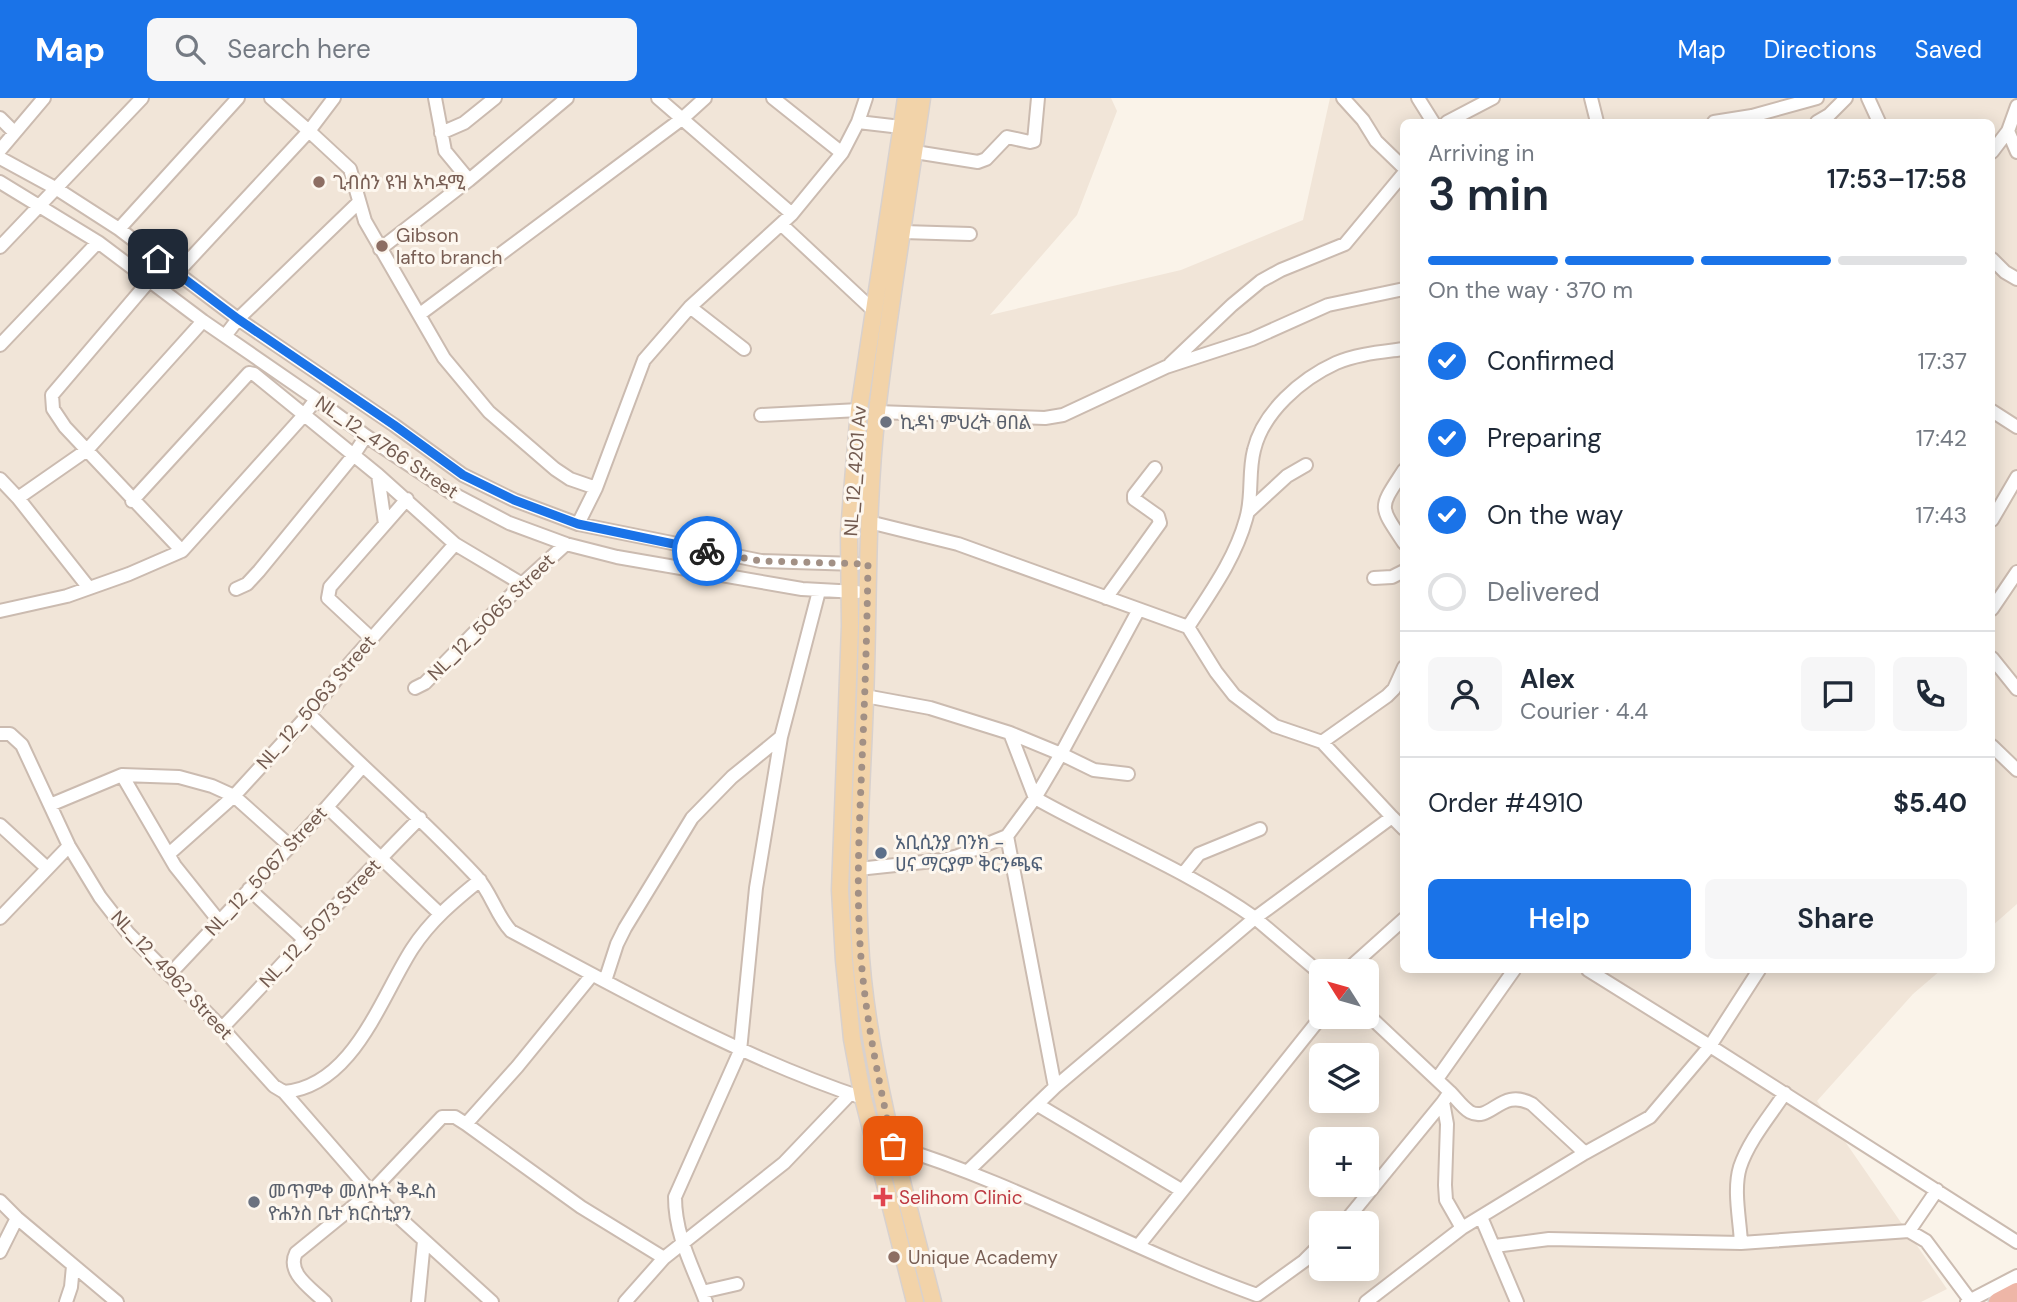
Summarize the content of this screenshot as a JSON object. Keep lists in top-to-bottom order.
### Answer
{
  "streets": {
    "main road": ["NL_12_4201 Av"],
    "street": [
      "NL_12_4766 Street",
      "NL_12_5065 Street",
      "NL_12_5063 Street",
      "NL_12_5067 Street",
      "NL_12_5073 Street",
      "NL_12_4962 Street"
    ]
  },
  "crossings": [
    ["NL_12_4766 Street", "NL_12_4201 Av"],
    ["NL_12_4766 Street", "NL_12_5065 Street"],
    ["NL_12_4766 Street", "NL_12_5063 Street"],
    ["NL_12_5067 Street", "NL_12_4962 Street"],
    ["NL_12_5073 Street", "NL_12_4962 Street"]
  ],
  "places": {
    "other": [
      "ጊብሰን ዩዝ አካዳሚ",
      "Gibson lafto branch",
      "ኪዳነ ምህረት ፀበል",
      "አቢሲንያ ባንክ - ሀና ማርያም ቅርንጫፍ",
      "መጥምቀ መለኮት ቅዱስ ዮሐንስ ቤተ ክርስቲያን",
      "Unique Academy"
    ],
    "health": ["Selihom Clinic"]
  },
  "north": "top left",
  "page": {
    "header": "Map",
    "search": "Search here",
    "nav": ["Map", "Directions", "Saved"],
    "heading": ["3 min", "Arriving in", "17:53–17:58"],
    "panel": [
      "Alex",
      "Courier · 4.4",
      "Order #4910",
      "$5.40"
    ],
    "bar": "On the way · 370 m",
    "list": [
      ["Confirmed", "17:37"],
      ["Preparing", "17:42"],
      ["On the way", "17:43"],
      "Delivered"
    ],
    "buttons": ["Help", "Share"],
    "map_buttons": ["+", "−"]
  }
}
